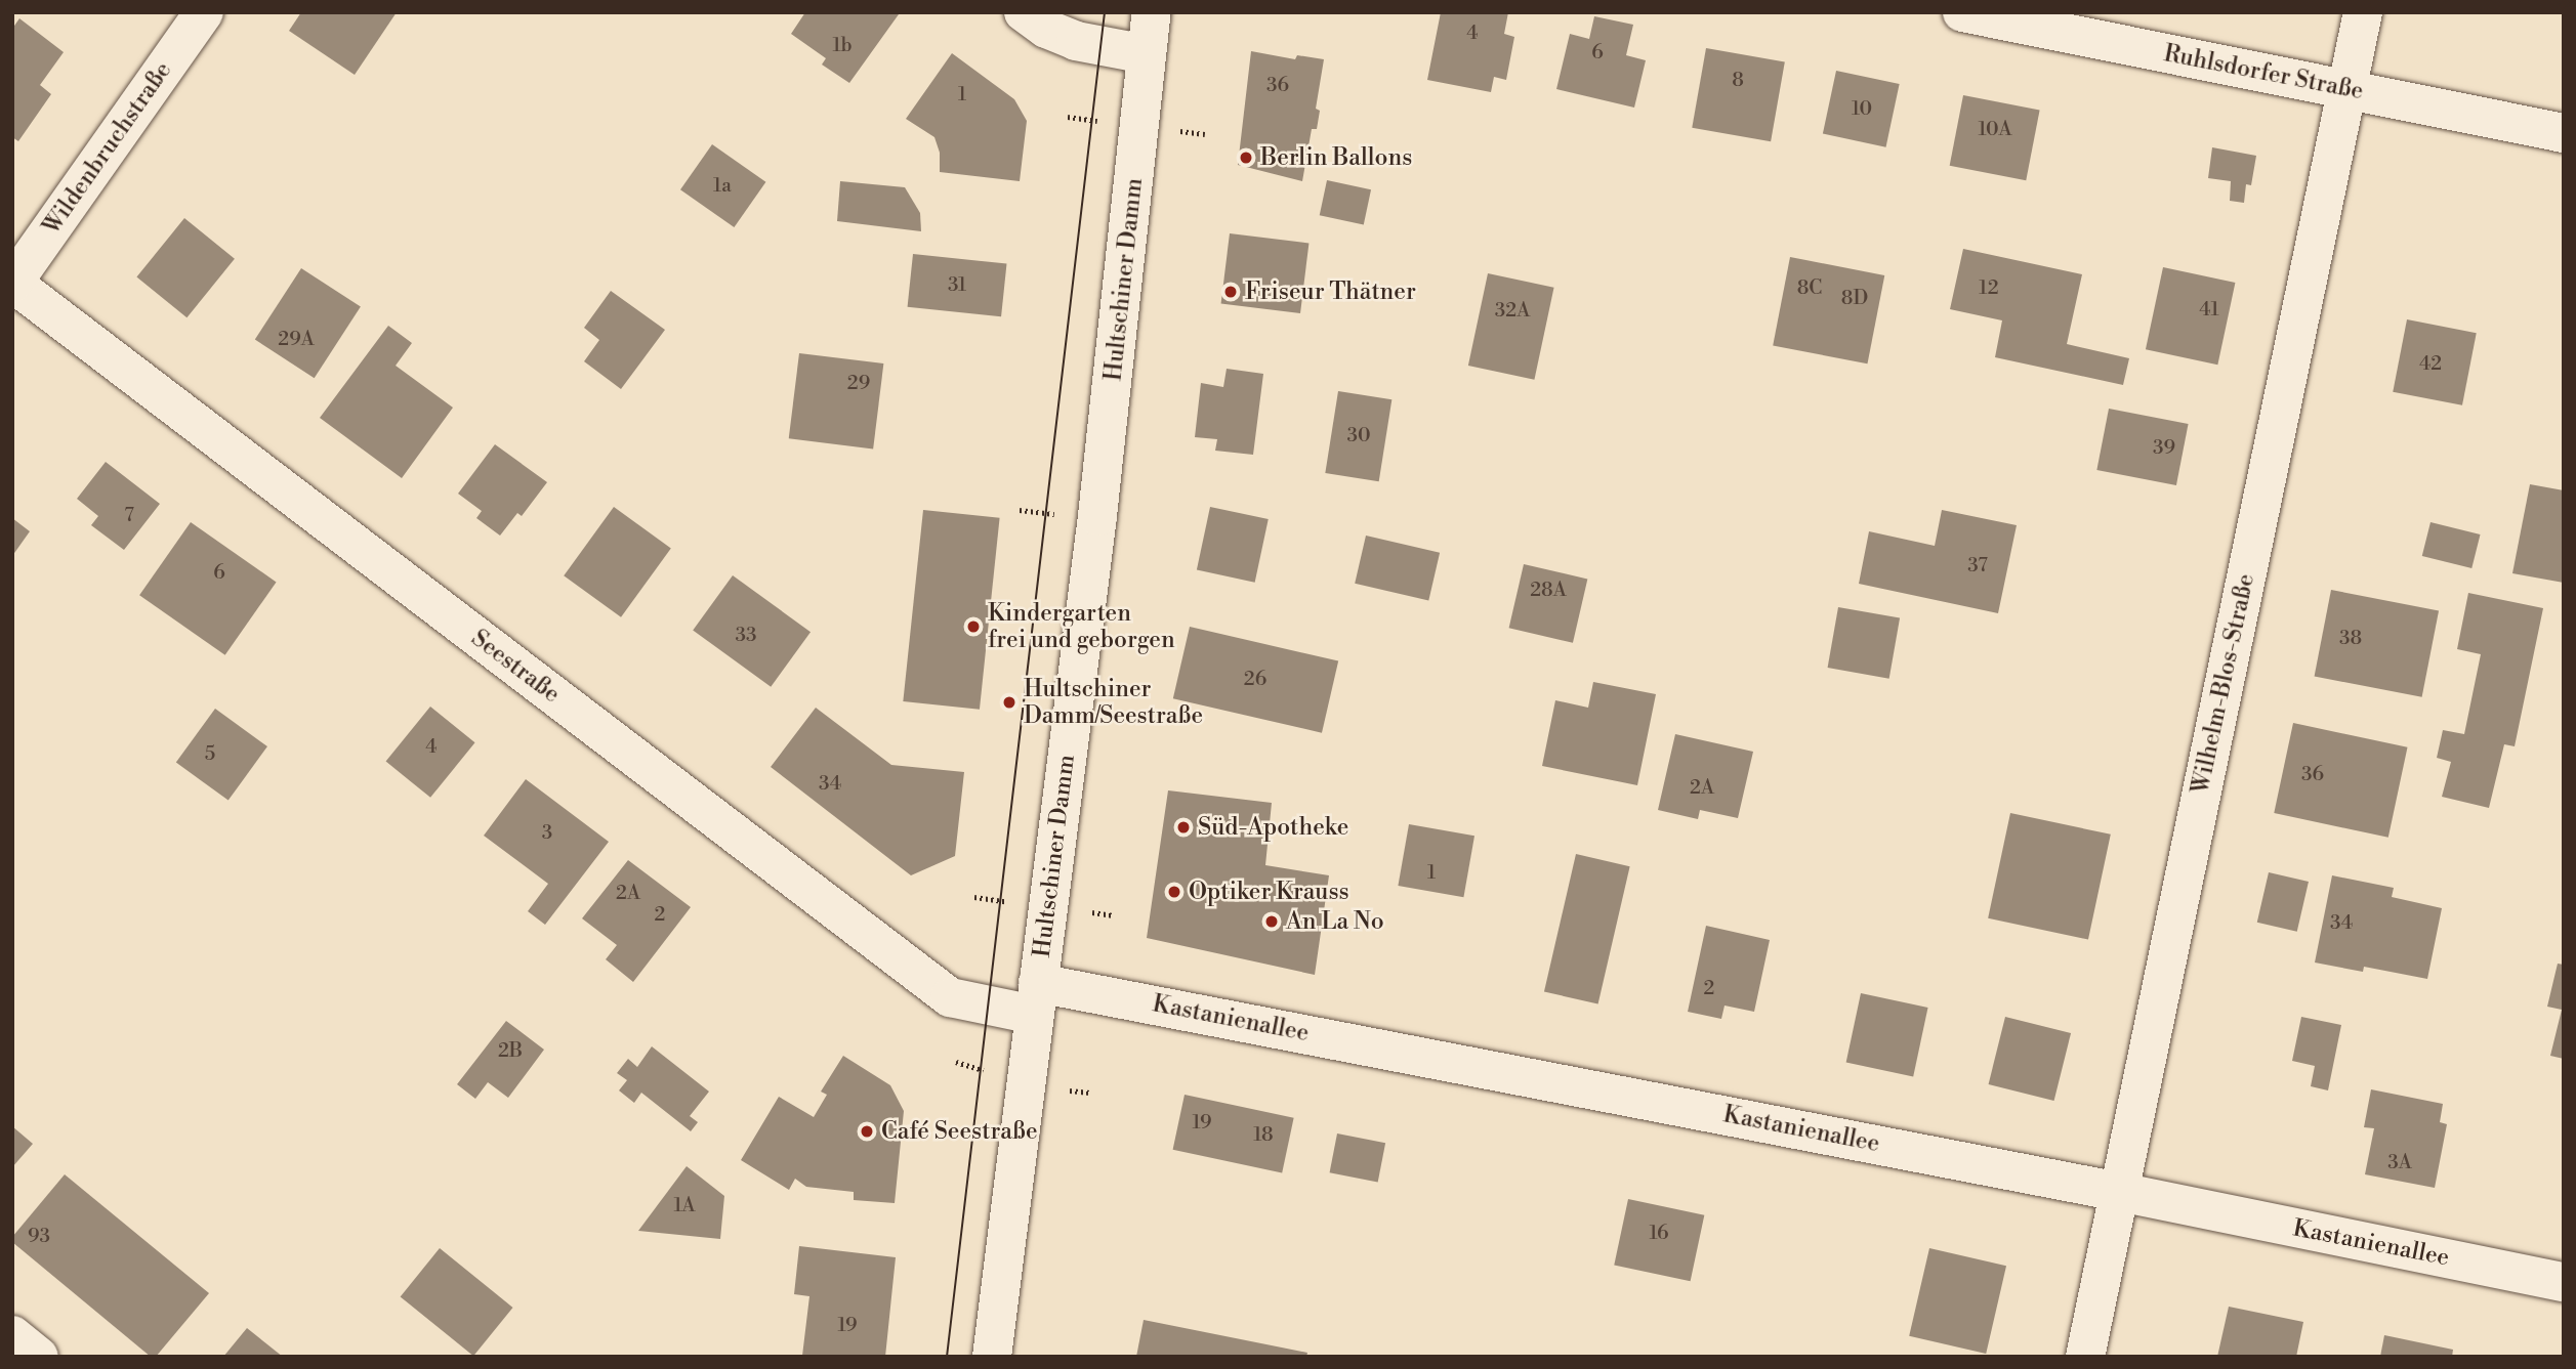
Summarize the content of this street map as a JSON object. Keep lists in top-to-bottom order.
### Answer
{
  "streets": {
    "street": [
      "Ruhlsdorfer Straße",
      "Wildenbruchstraße",
      "Hultschiner Damm",
      "Seestraße",
      "Wilhelm-Blos-Straße",
      "Kastanienallee"
    ]
  },
  "crossings": [
    ["Ruhlsdorfer Straße", "Wilhelm-Blos-Straße"],
    ["Wildenbruchstraße", "Seestraße"],
    ["Hultschiner Damm", "Seestraße"],
    ["Hultschiner Damm", "Kastanienallee"],
    ["Seestraße", "Kastanienallee"],
    ["Wilhelm-Blos-Straße", "Kastanienallee"]
  ],
  "places": [
    "Berlin Ballons",
    "Friseur Thätner",
    "Kindergarten frei und geborgen",
    "Hultschiner Damm/Seestraße",
    "Süd-Apotheke",
    "Optiker Krauss",
    "An La No",
    "Café Seestraße"
  ],
  "house_numbers": [
    "4",
    "1b",
    "6",
    "8",
    "36",
    "1",
    "10",
    "10A",
    "1a",
    "31",
    "8C",
    "12",
    "8D",
    "41",
    "32A",
    "29A",
    "42",
    "29",
    "30",
    "39",
    "7",
    "37",
    "6",
    "28A",
    "33",
    "38",
    "26",
    "4",
    "5",
    "36",
    "34",
    "2A",
    "3",
    "1",
    "2A",
    "2",
    "34",
    "2",
    "2B",
    "19",
    "18",
    "3A",
    "1A",
    "16",
    "93",
    "19"
  ]
}
